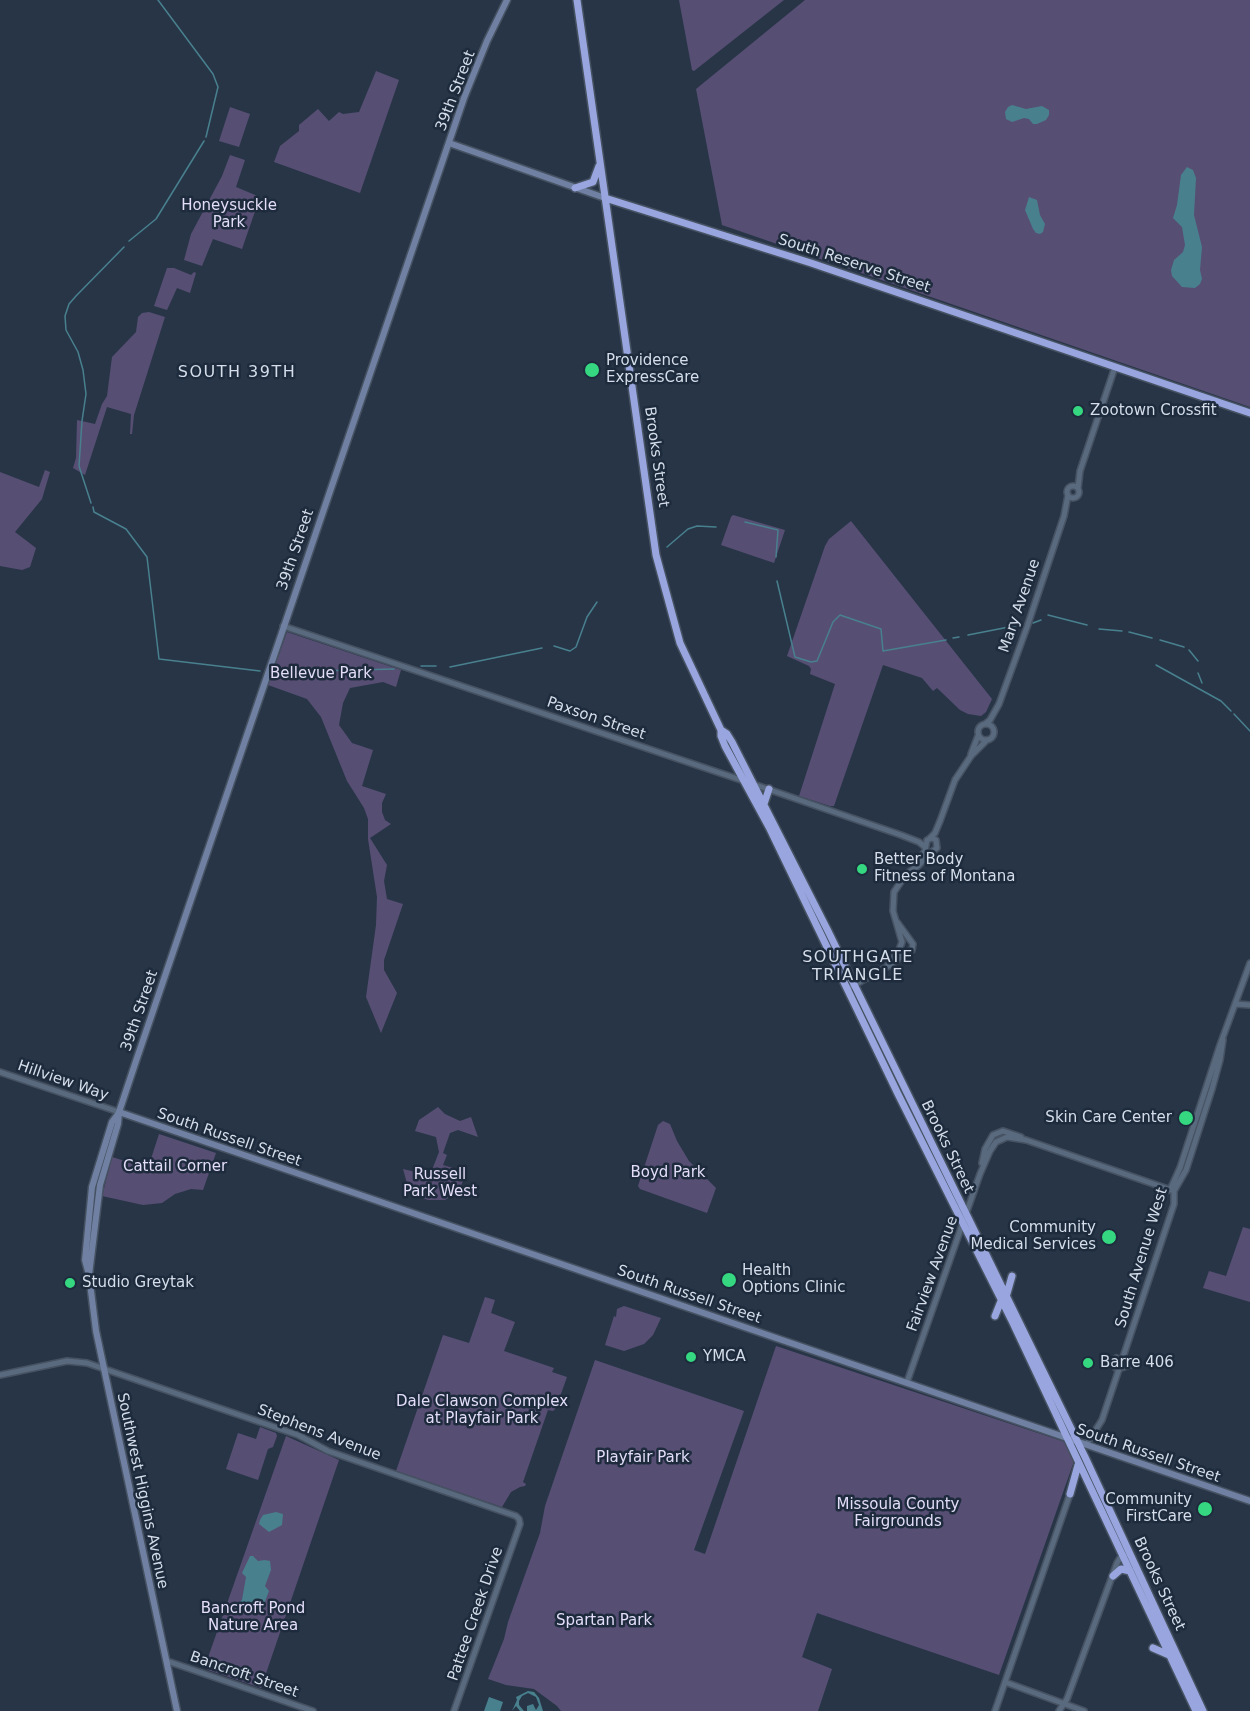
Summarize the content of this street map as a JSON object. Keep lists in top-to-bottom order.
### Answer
{
  "streets": {
    "highway": ["South Reserve Street", "Brooks Street"],
    "main road": ["39th Street", "South Russell Street", "Southwest Higgins Avenue"],
    "street": [
      "Mary Avenue",
      "Paxson Street",
      "Hillview Way",
      "South Avenue West",
      "Fairview Avenue",
      "Stephens Avenue",
      "Pattee Creek Drive",
      "Bancroft Street"
    ]
  },
  "crossings": [
    ["39th Street", "South Reserve Street"],
    ["39th Street", "Paxson Street"],
    ["39th Street", "Hillview Way"],
    ["39th Street", "South Russell Street"],
    ["39th Street", "Southwest Higgins Avenue"],
    ["South Reserve Street", "Brooks Street"],
    ["Brooks Street", "Paxson Street"],
    ["Brooks Street", "South Russell Street"],
    ["Brooks Street", "Fairview Avenue"],
    ["Hillview Way", "South Russell Street"],
    ["Hillview Way", "Southwest Higgins Avenue"],
    ["South Russell Street", "South Avenue West"],
    ["South Russell Street", "Fairview Avenue"],
    ["South Russell Street", "Southwest Higgins Avenue"],
    ["South Avenue West", "Fairview Avenue"],
    ["Stephens Avenue", "Southwest Higgins Avenue"],
    ["Stephens Avenue", "Pattee Creek Drive"],
    ["Southwest Higgins Avenue", "Bancroft Street"]
  ],
  "districts": ["SOUTH 39TH", "SOUTHGATE TRIANGLE"],
  "parks": [
    "Honeysuckle Park",
    "Bellevue Park",
    "Cattail Corner",
    "Boyd Park",
    "Russell Park West",
    "Dale Clawson Complex at Playfair Park",
    "Playfair Park",
    "Missoula County Fairgrounds",
    "Bancroft Pond Nature Area",
    "Spartan Park"
  ],
  "places": [
    "Providence ExpressCare",
    "Zootown Crossfit",
    "Better Body Fitness of Montana",
    "Skin Care Center",
    "Community Medical Services",
    "Health Options Clinic",
    "Studio Greytak",
    "YMCA",
    "Barre 406",
    "Community FirstCare"
  ]
}
